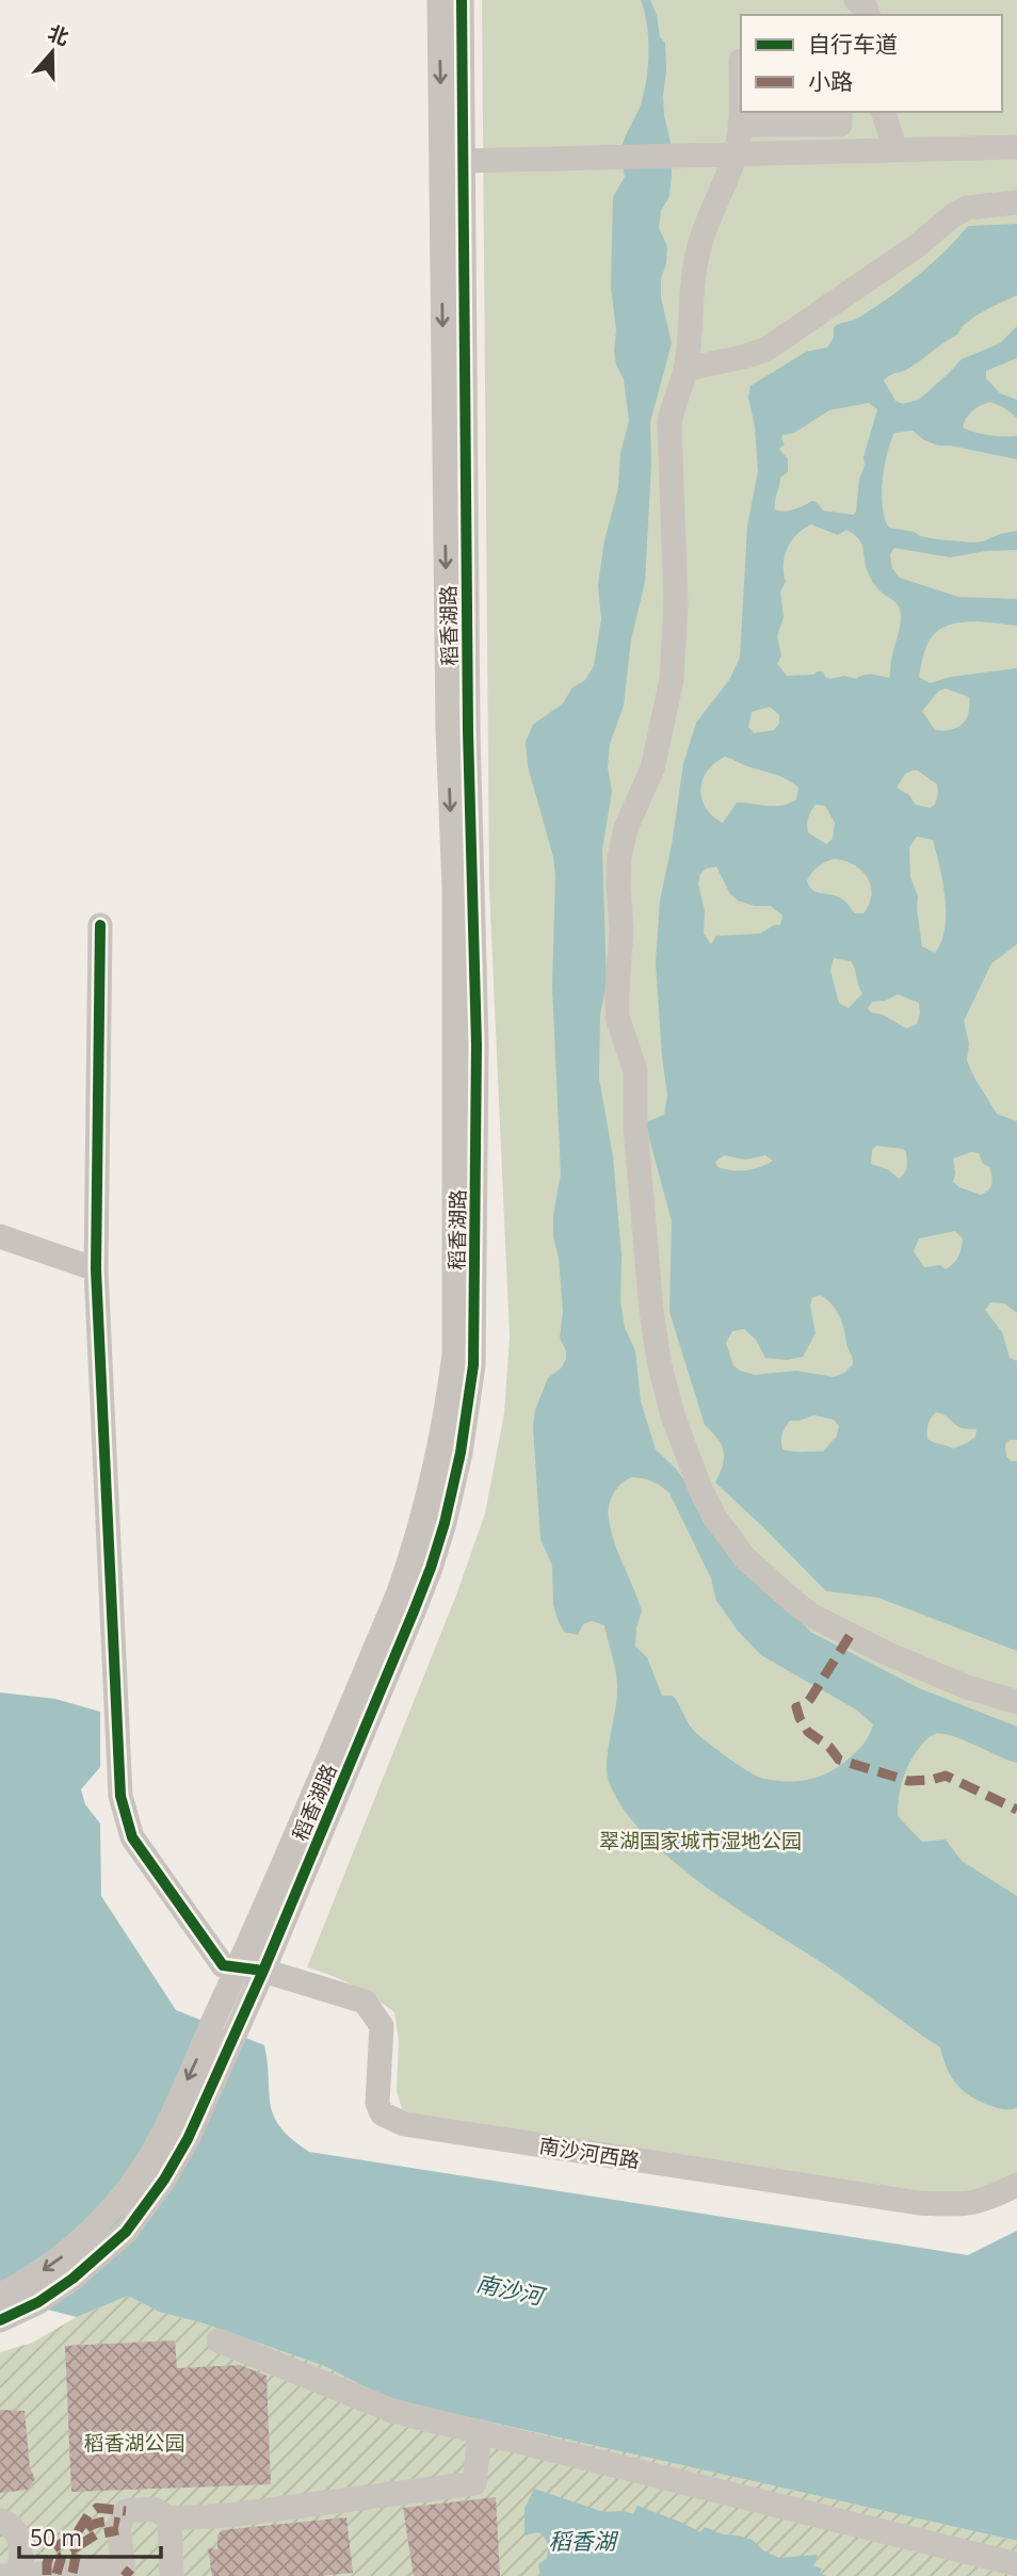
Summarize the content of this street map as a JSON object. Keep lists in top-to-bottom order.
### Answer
{
  "streets": {
    "street": ["稻香湖路", "南沙河西路"]
  },
  "crossings": [
    ["稻香湖路", "南沙河西路"]
  ],
  "water": ["南沙河", "稻香湖"],
  "parks": ["翠湖国家城市湿地公园", "稻香湖公园"],
  "legend": ["自行车道", "小路"],
  "scale_bar": "50 m",
  "north": "top"
}
